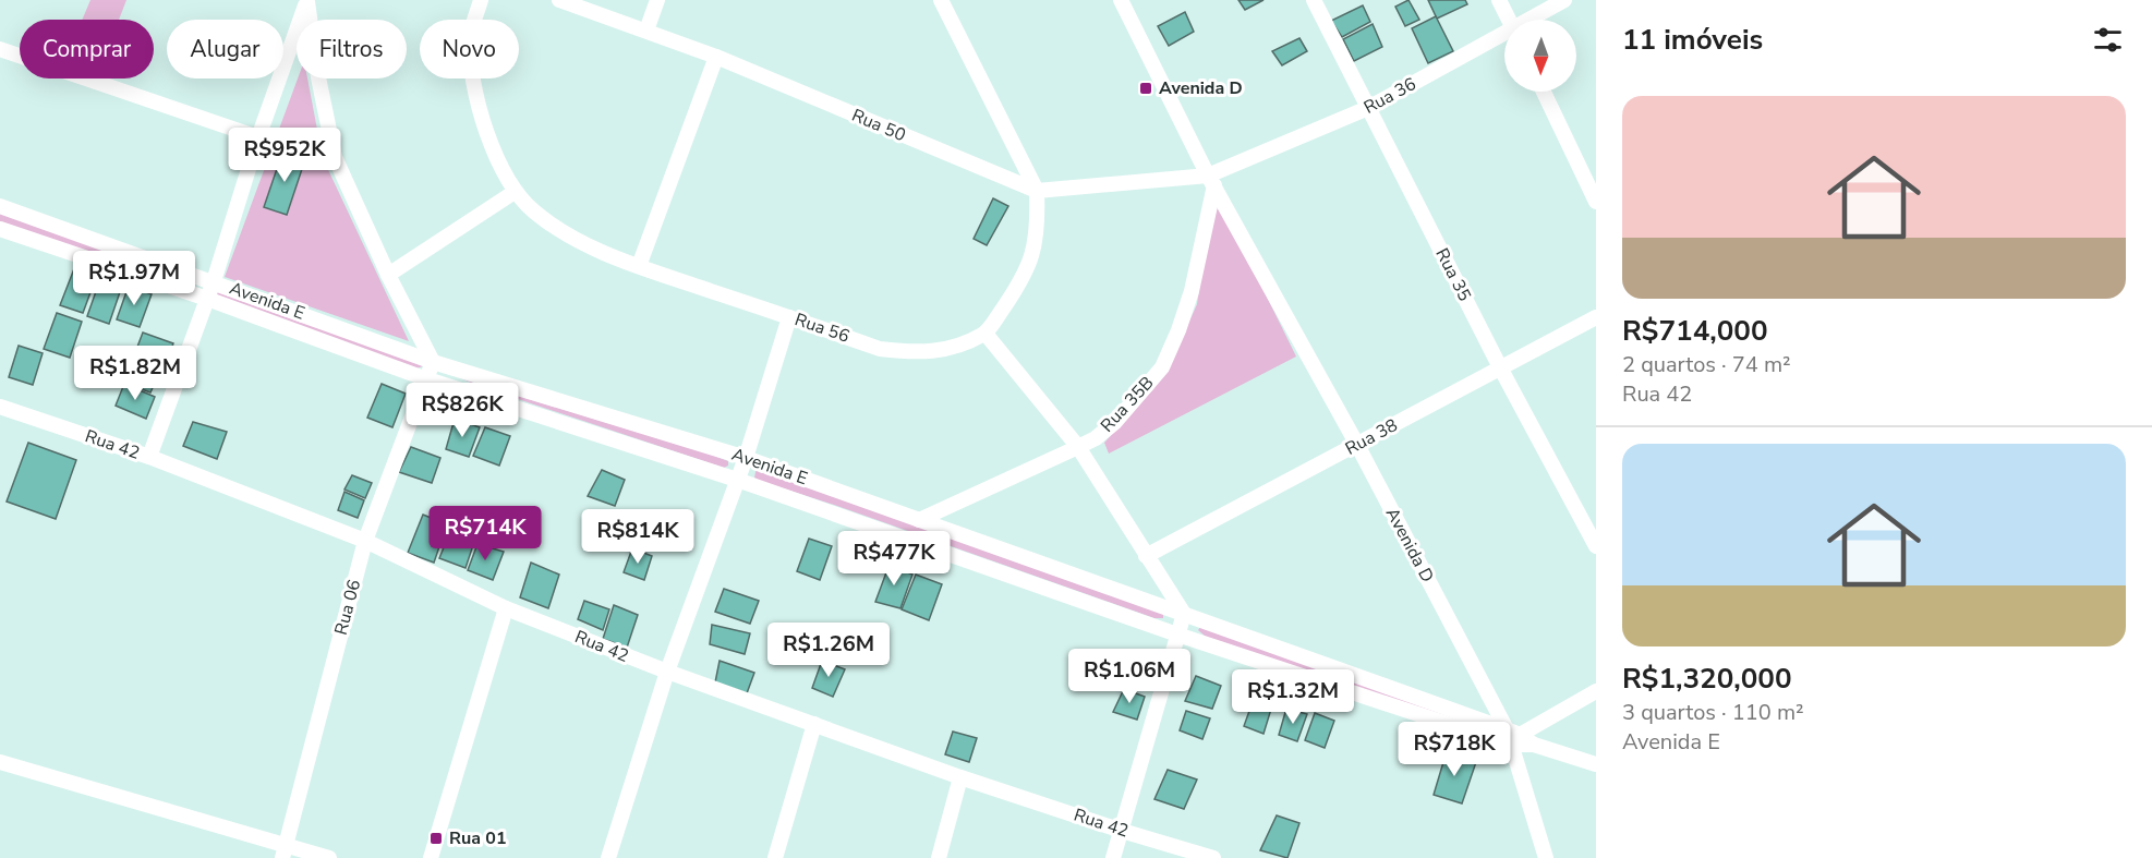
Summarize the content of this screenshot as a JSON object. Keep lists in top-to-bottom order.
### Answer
{
  "streets": {
    "street": [
      "Rua 36",
      "Rua 50",
      "Rua 35",
      "Avenida E",
      "Rua 56",
      "Rua 35B",
      "Rua 38",
      "Rua 42",
      "Avenida D",
      "Rua 06"
    ]
  },
  "crossings": [
    ["Rua 36", "Rua 50"],
    ["Rua 36", "Rua 35"],
    ["Rua 36", "Rua 35B"],
    ["Rua 36", "Avenida D"],
    ["Rua 50", "Rua 35B"],
    ["Rua 50", "Avenida D"],
    ["Rua 35", "Rua 38"],
    ["Avenida E", "Rua 35B"],
    ["Avenida E", "Avenida D"],
    ["Avenida E", "Rua 06"],
    ["Rua 35B", "Avenida D"],
    ["Rua 38", "Avenida D"],
    ["Rua 42", "Rua 06"]
  ],
  "places": {
    "transit": ["Avenida D", "Rua 01"]
  },
  "north": "bottom",
  "page": {
    "heading": "11 imóveis",
    "chip": [
      "Comprar",
      "Alugar",
      "Filtros",
      "Novo"
    ],
    "list": [
      {
        "name": "R$714,000",
        "note": "2 quartos · 74 m² · Rua 42"
      },
      {
        "name": "R$1,320,000",
        "note": "3 quartos · 110 m² · Avenida E"
      }
    ],
    "price": [
      "R$952K",
      "R$1.97M",
      "R$1.82M",
      "R$826K",
      "R$714K",
      "R$814K",
      "R$477K",
      "R$1.26M",
      "R$1.06M",
      "R$1.32M",
      "R$718K"
    ]
  }
}
